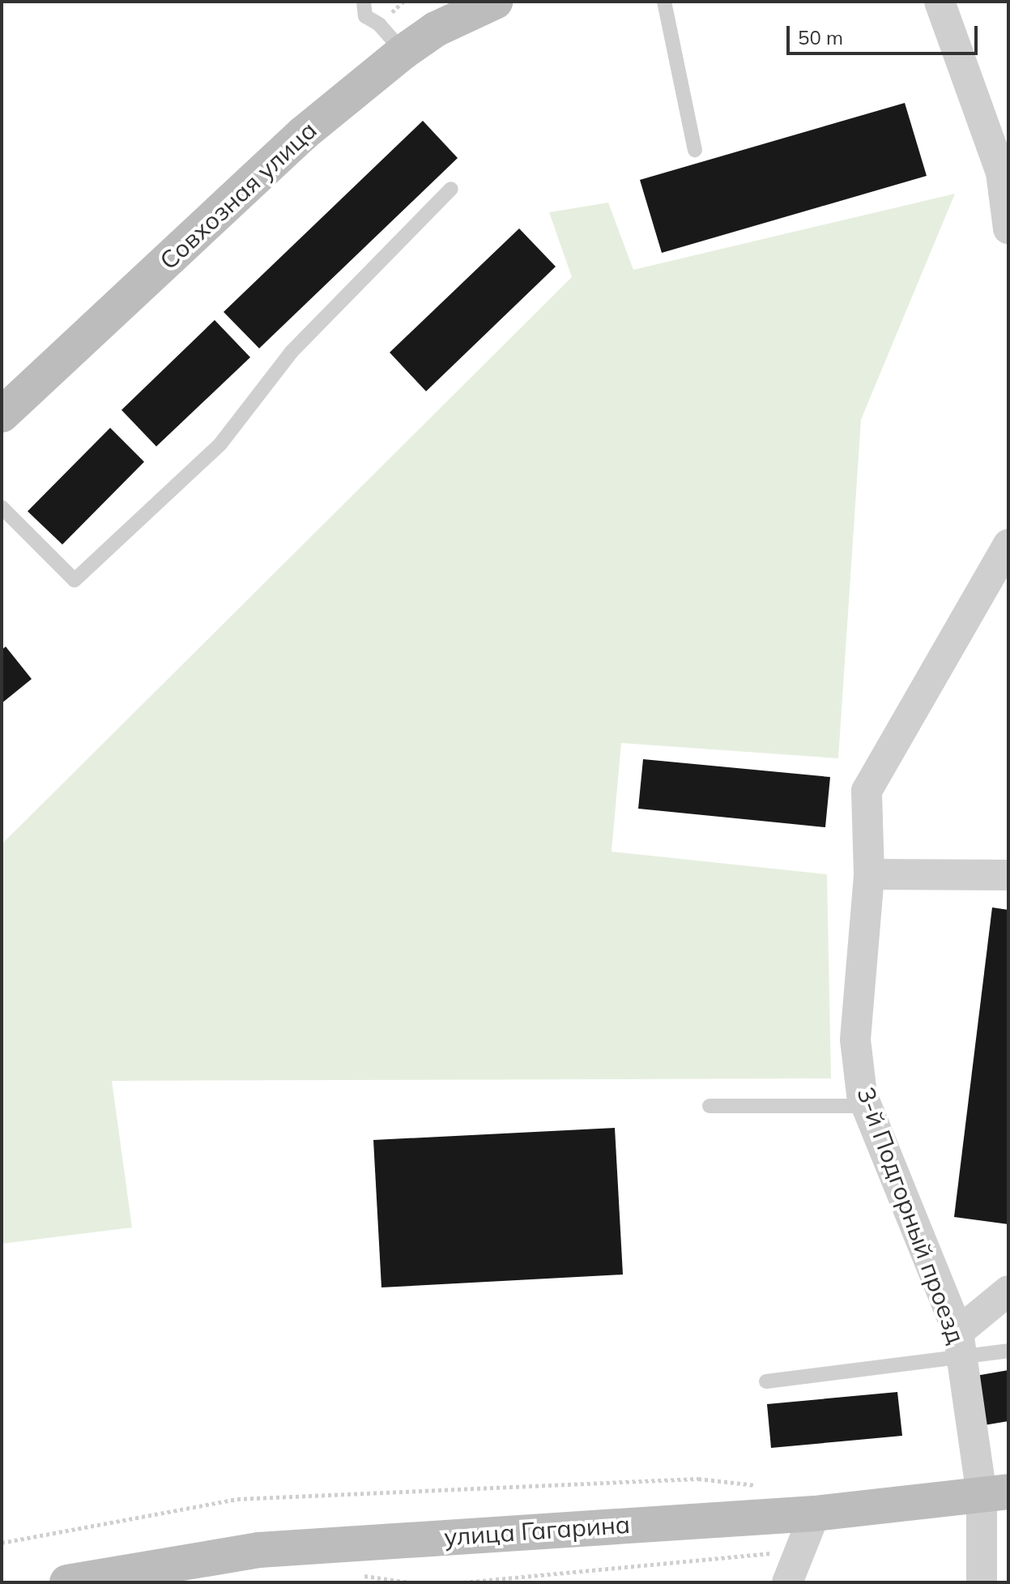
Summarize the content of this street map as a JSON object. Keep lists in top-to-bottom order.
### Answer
{
  "streets": {
    "main road": ["Совхозная улица", "улица Гагарина"],
    "street": ["3-й Подгорный проезд"]
  },
  "crossings": [
    ["3-й Подгорный проезд", "улица Гагарина"]
  ],
  "scale_bar": "50 m"
}
